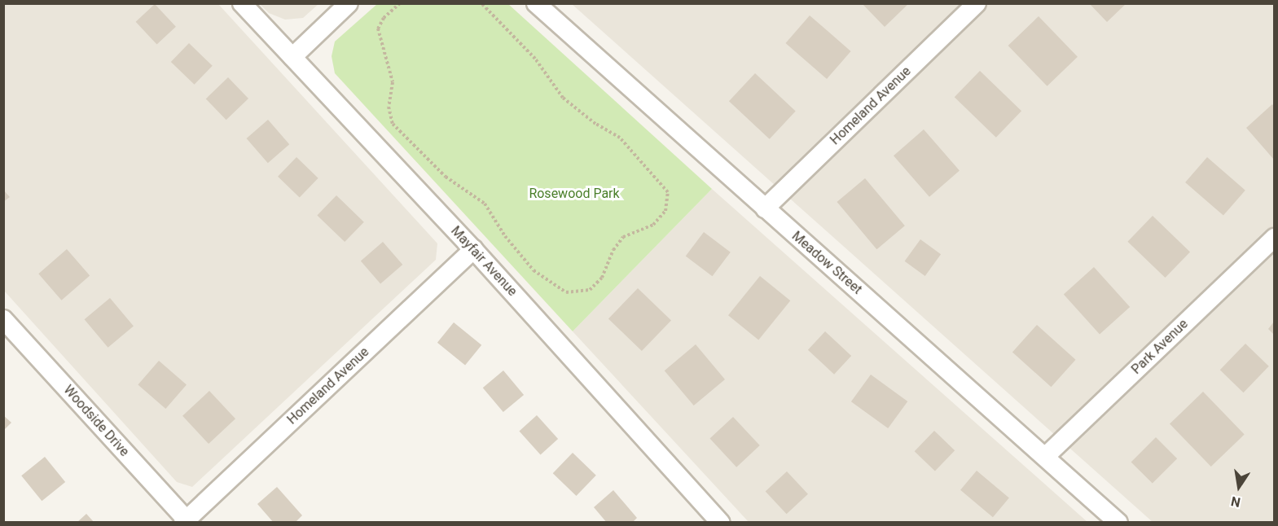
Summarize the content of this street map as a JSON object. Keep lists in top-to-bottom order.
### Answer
{
  "streets": {
    "street": [
      "Homeland Avenue",
      "Mayfair Avenue",
      "Meadow Street",
      "Park Avenue",
      "Woodside Drive"
    ]
  },
  "crossings": [
    ["Homeland Avenue", "Mayfair Avenue"],
    ["Homeland Avenue", "Meadow Street"],
    ["Homeland Avenue", "Woodside Drive"],
    ["Meadow Street", "Park Avenue"]
  ],
  "parks": ["Rosewood Park"],
  "north": "bottom"
}
